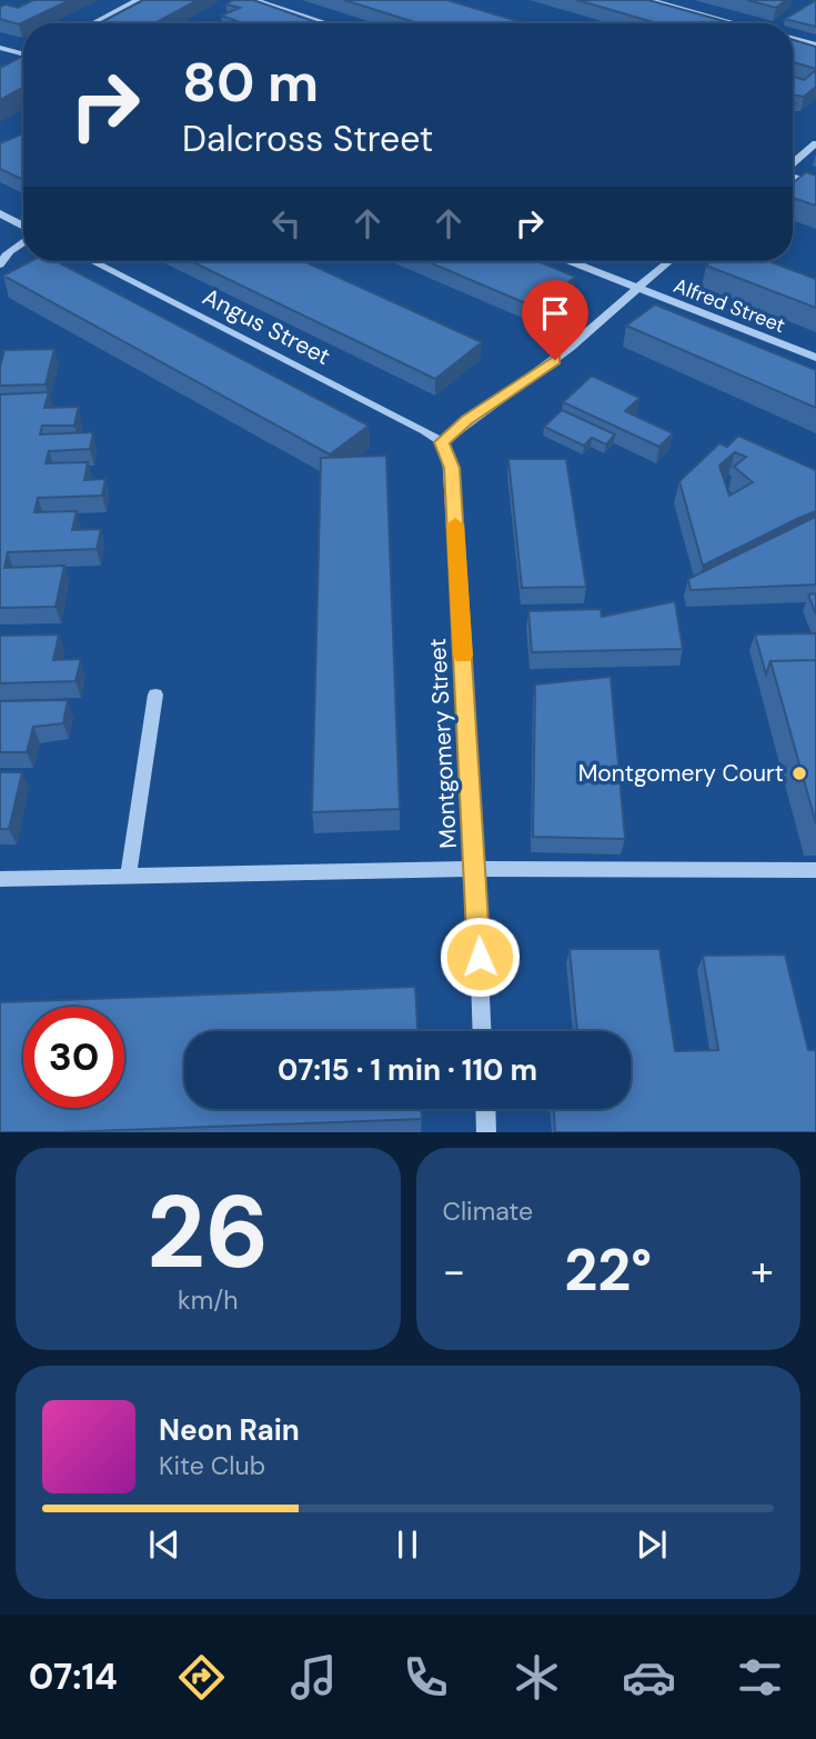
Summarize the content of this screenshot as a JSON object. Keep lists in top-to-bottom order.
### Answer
{
  "streets": {
    "street": ["Alfred Street", "Angus Street", "Montgomery Street"]
  },
  "crossings": [
    ["Angus Street", "Montgomery Street"]
  ],
  "places": ["Montgomery Court"],
  "page": {
    "turn": ["80 m", "Dalcross Street"],
    "limit": "30",
    "trip": "07:15 · 1 min · 110 m",
    "tile": [
      ["26", "km/h"],
      "Climate"
    ],
    "heat": ["−", "22°", "+"],
    "song": ["Neon Rain", "Kite Club"],
    "tabs": "07:14"
  }
}
